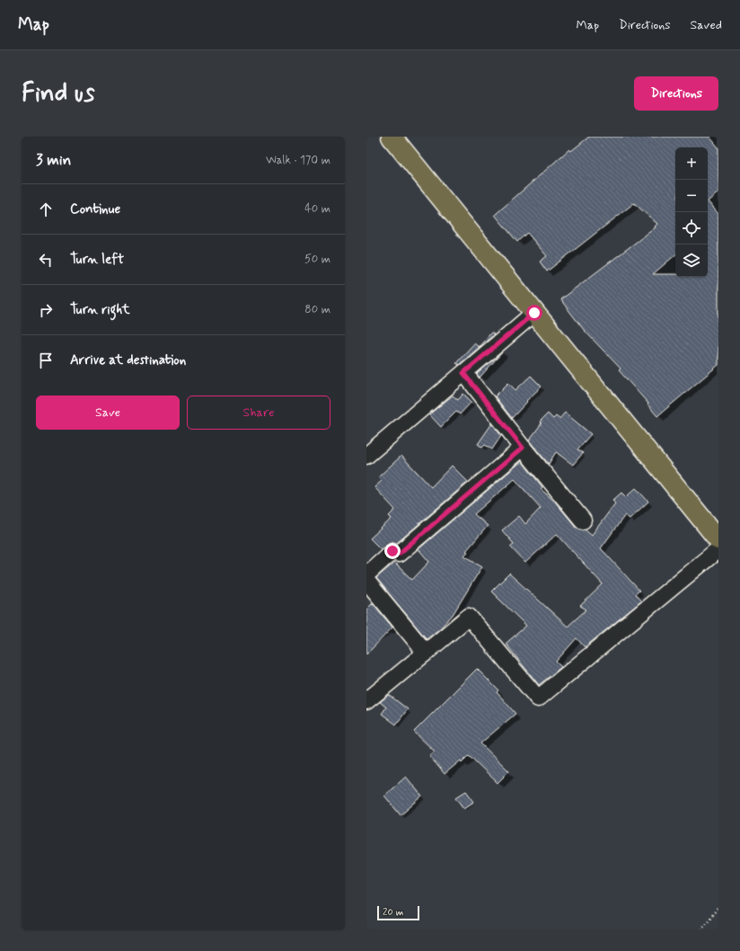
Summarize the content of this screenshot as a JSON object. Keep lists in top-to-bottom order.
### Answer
{
  "scale_bar": "20 m",
  "page": {
    "header": "Map",
    "nav": ["Map", "Directions", "Saved"],
    "buttons": [
      "Directions",
      ["Save", "Share"]
    ],
    "title": "Find us",
    "heading": ["3 min", "Walk · 170 m"],
    "map_buttons": ["+", "−"],
    "list": [
      ["Continue", "40 m"],
      ["Turn left", "50 m"],
      ["Turn right", "80 m"],
      "Arrive at destination"
    ],
    "scale": "20 m"
  }
}
